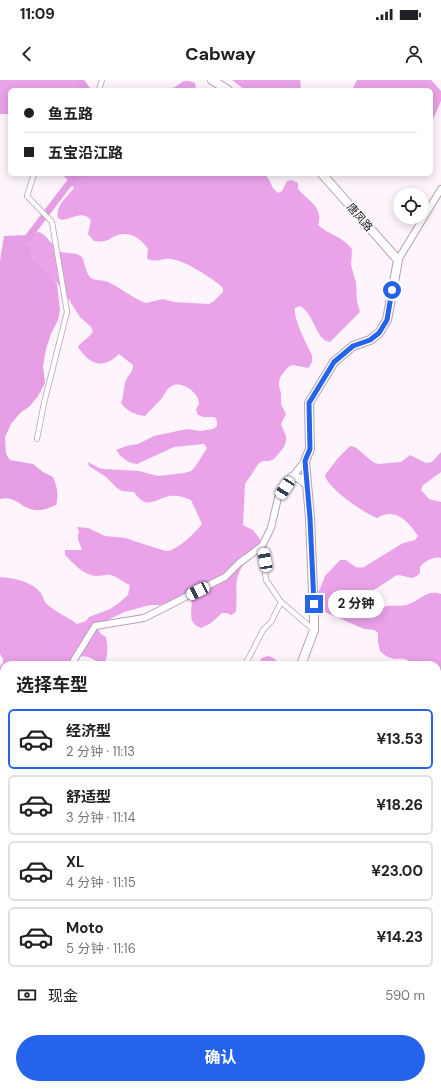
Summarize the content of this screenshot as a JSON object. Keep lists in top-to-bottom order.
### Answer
{
  "streets": {
    "highway": ["唐凤路"]
  },
  "page": {
    "status": "11:09",
    "header": "Cabway",
    "banner": ["鱼五路", "五宝沿江路"],
    "bubble": "2 分钟",
    "heading": "选择车型",
    "list": [
      {
        "name": "经济型",
        "note": "2 分钟 · 11:13",
        "value": "¥13.53"
      },
      {
        "name": "舒适型",
        "note": "3 分钟 · 11:14",
        "value": "¥18.26"
      },
      {
        "name": "XL",
        "note": "4 分钟 · 11:15",
        "value": "¥23.00"
      },
      {
        "name": "Moto",
        "note": "5 分钟 · 11:16",
        "value": "¥14.23"
      }
    ],
    "pay": ["现金", "590 m"],
    "buttons": "确认"
  }
}
